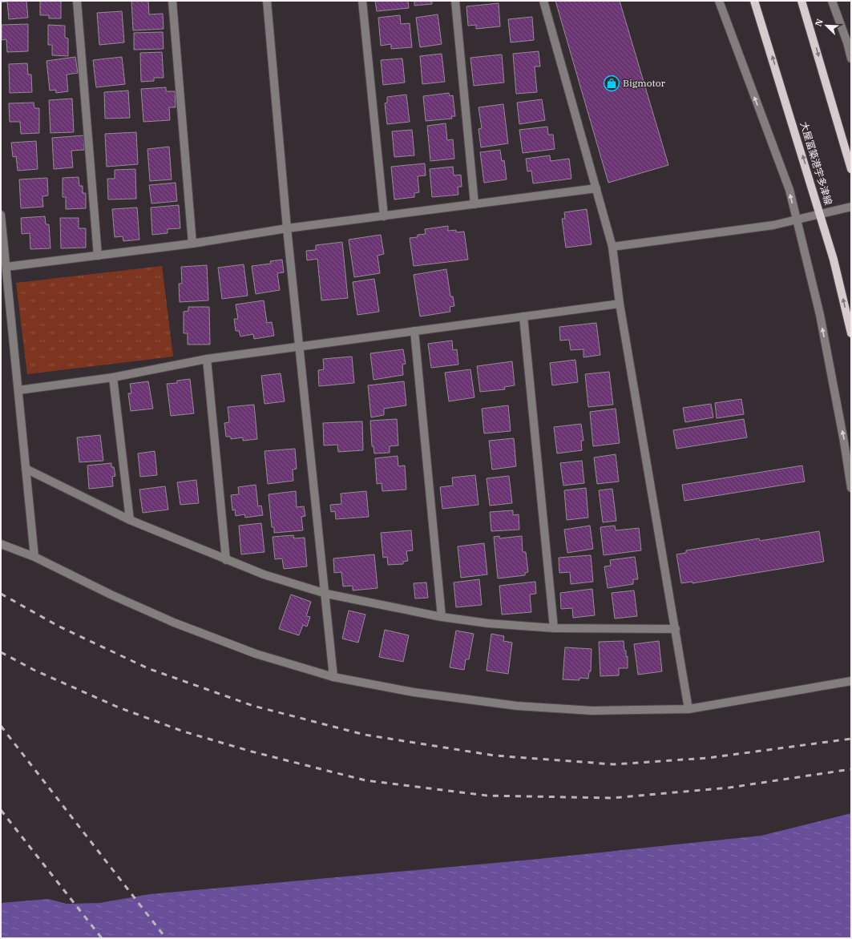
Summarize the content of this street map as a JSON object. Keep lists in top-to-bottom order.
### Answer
{
  "streets": {
    "main road": ["大屋冨築港宇多津線"]
  },
  "places": {
    "shop": ["Bigmotor"]
  },
  "north": "top left"
}
